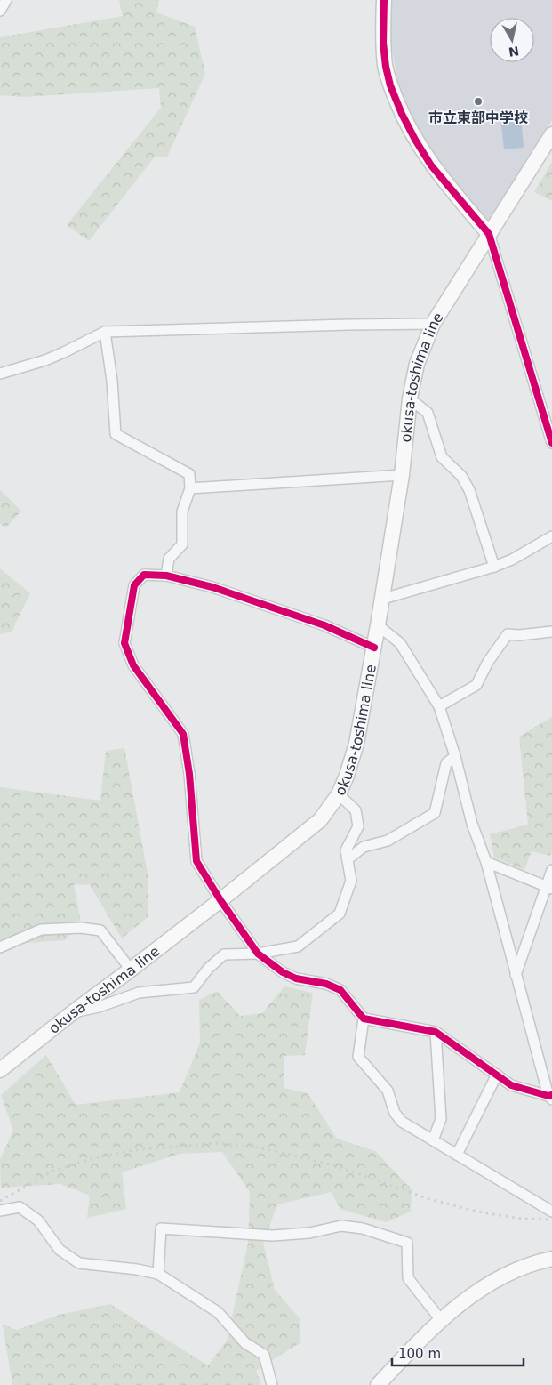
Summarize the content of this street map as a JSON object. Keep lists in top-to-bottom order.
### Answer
{
  "streets": {
    "main road": ["okusa-toshima line"]
  },
  "places": ["市立東部中学校"],
  "scale_bar": "100 m",
  "north": "bottom"
}
